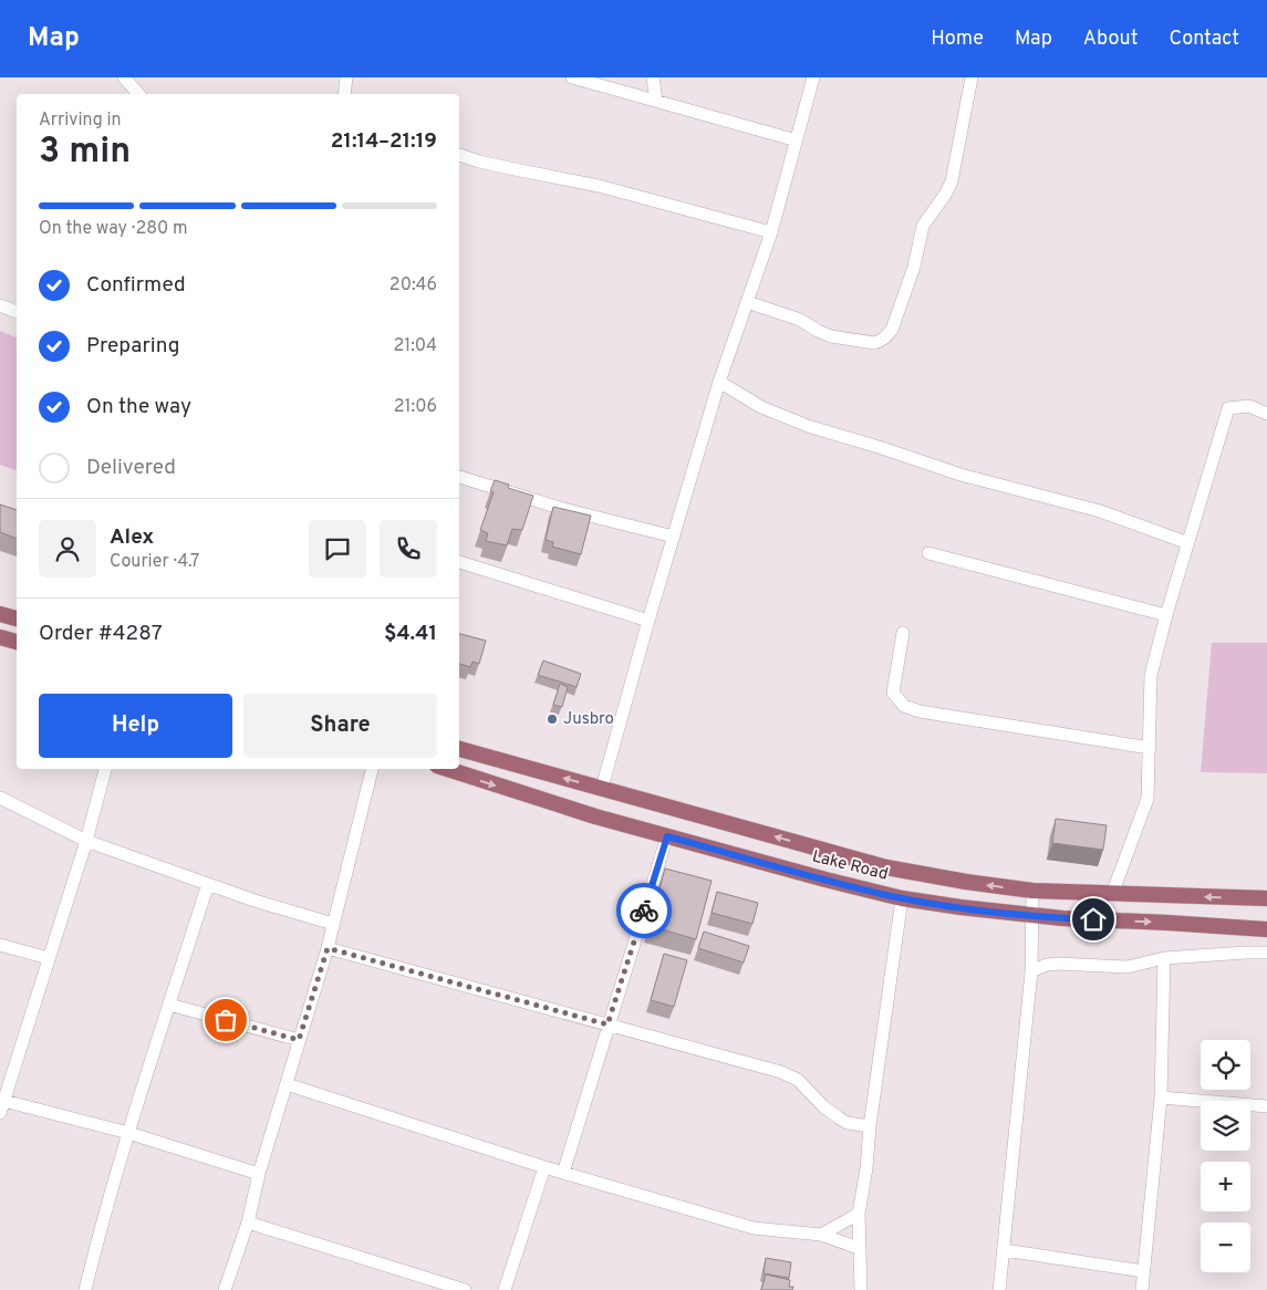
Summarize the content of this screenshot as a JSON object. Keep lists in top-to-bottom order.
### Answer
{
  "streets": {
    "main road": ["Lake Road"]
  },
  "places": ["Jusbro"],
  "page": {
    "header": "Map",
    "nav": [
      "Home",
      "Map",
      "About",
      "Contact"
    ],
    "heading": ["3 min", "Arriving in", "21:14–21:19"],
    "panel": [
      "Alex",
      "Courier · 4.7",
      "Order #4287",
      "$4.41"
    ],
    "bar": "On the way · 280 m",
    "list": [
      ["Confirmed", "20:46"],
      ["Preparing", "21:04"],
      ["On the way", "21:06"],
      "Delivered"
    ],
    "buttons": ["Help", "Share"],
    "map_buttons": ["+", "−"]
  }
}
